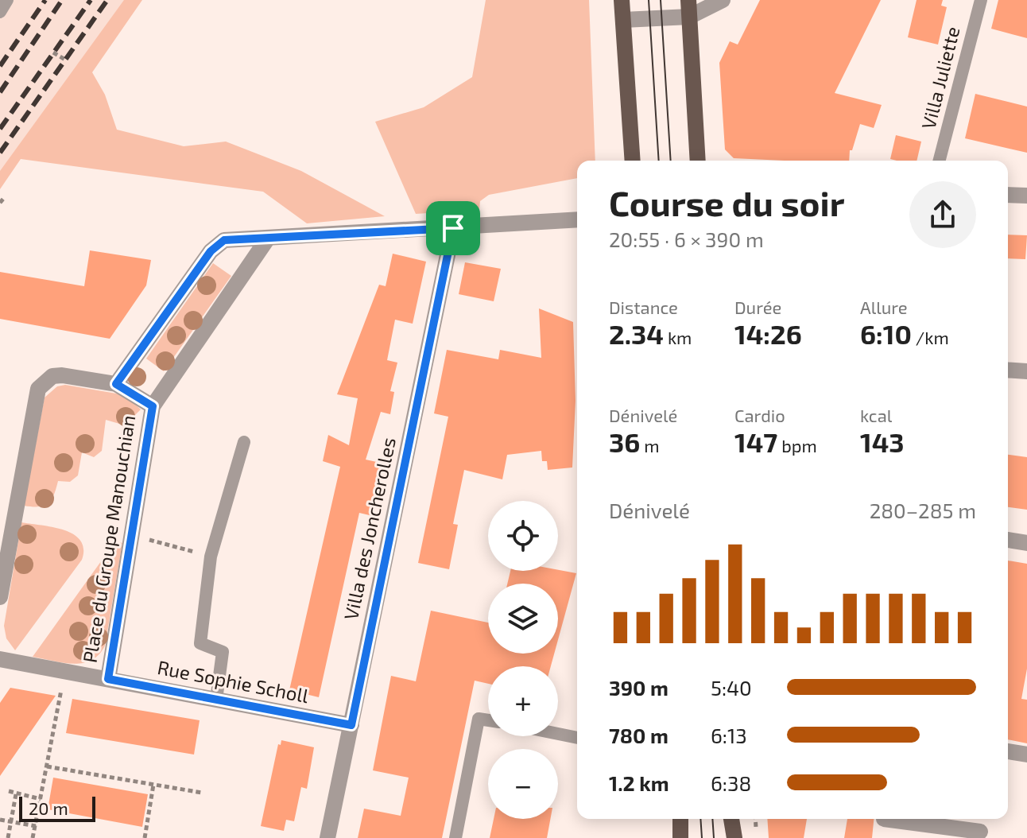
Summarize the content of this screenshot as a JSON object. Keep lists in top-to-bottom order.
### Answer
{
  "streets": {
    "street": ["Villa des Joncherolles", "Place du Groupe Manouchian", "Rue Sophie Scholl"],
    "lane": ["Villa Juliette"]
  },
  "crossings": [
    ["Villa des Joncherolles", "Rue Sophie Scholl"],
    ["Place du Groupe Manouchian", "Rue Sophie Scholl"]
  ],
  "scale_bar": "20 m",
  "page": {
    "heading": ["Course du soir", "20:55 · 6 × 390 m"],
    "stats": [
      ["Distance", "2.34 km"],
      ["Durée", "14:26"],
      ["Allure", "6:10 /km"],
      ["Dénivelé", "36 m"],
      ["Cardio", "147 bpm"],
      ["kcal", "143"]
    ],
    "chart": ["Dénivelé", "280–285 m"],
    "map_buttons": ["+", "−"],
    "list": [
      {
        "name": "390 m",
        "note": "5:40"
      },
      {
        "name": "780 m",
        "note": "6:13"
      },
      {
        "name": "1.2 km",
        "note": "6:38"
      }
    ],
    "scale": "20 m"
  }
}
